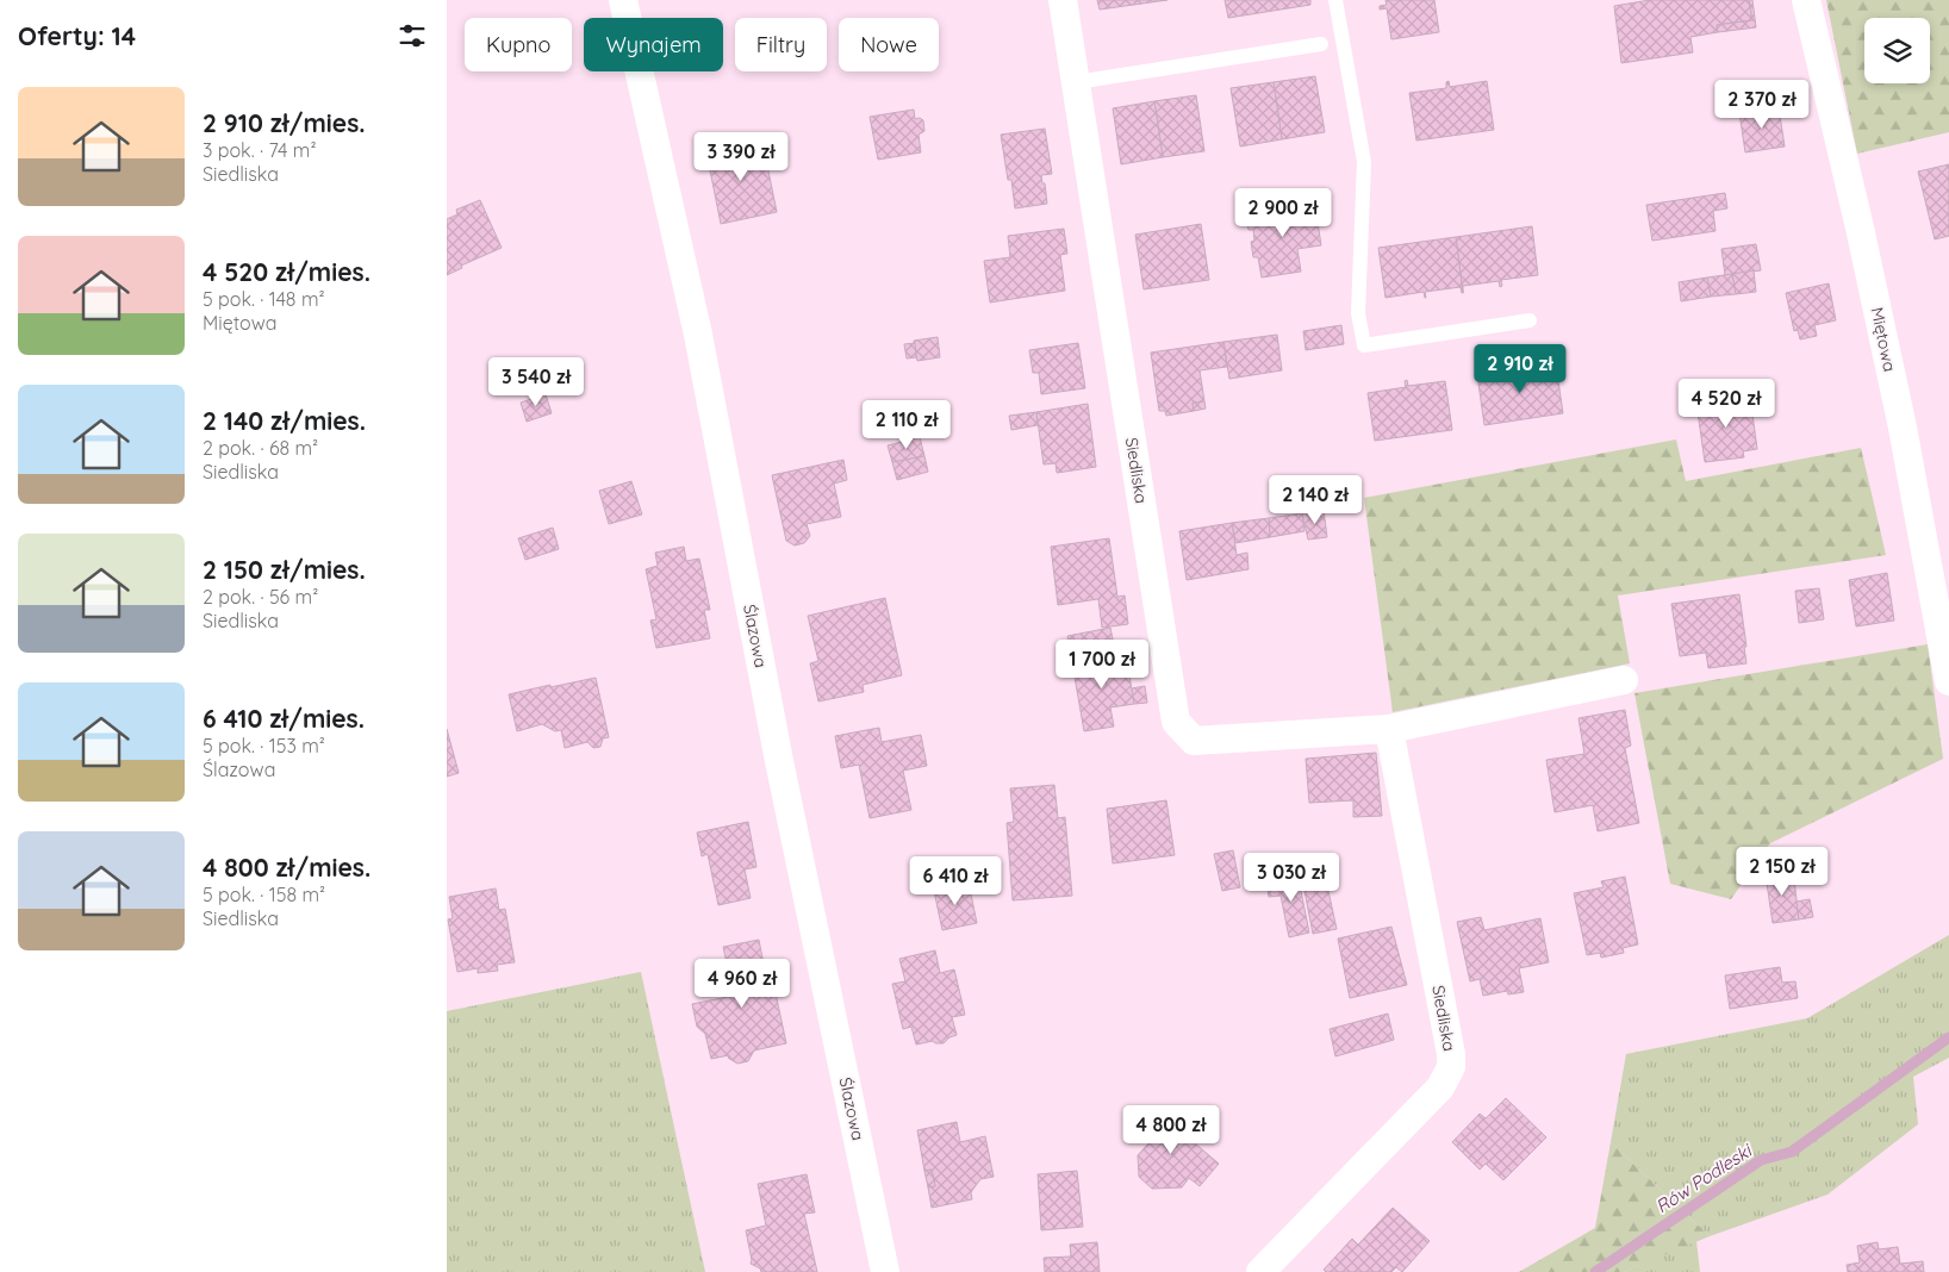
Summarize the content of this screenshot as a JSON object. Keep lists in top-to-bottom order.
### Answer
{
  "streets": {
    "street": ["Miętowa", "Siedliska", "Ślazowa"]
  },
  "water": ["Rów Podleski"],
  "page": {
    "heading": "Oferty: 14",
    "chip": [
      "Kupno",
      "Wynajem",
      "Filtry",
      "Nowe"
    ],
    "list": [
      {
        "name": "2 910 zł/mies.",
        "note": "3 pok. · 74 m² · Siedliska"
      },
      {
        "name": "4 520 zł/mies.",
        "note": "5 pok. · 148 m² · Miętowa"
      },
      {
        "name": "2 140 zł/mies.",
        "note": "2 pok. · 68 m² · Siedliska"
      },
      {
        "name": "2 150 zł/mies.",
        "note": "2 pok. · 56 m² · Siedliska"
      },
      {
        "name": "6 410 zł/mies.",
        "note": "5 pok. · 153 m² · Ślazowa"
      },
      {
        "name": "4 800 zł/mies.",
        "note": "5 pok. · 158 m² · Siedliska"
      }
    ],
    "price": [
      "2 370 zł",
      "3 390 zł",
      "2 900 zł",
      "2 910 zł",
      "3 540 zł",
      "4 520 zł",
      "2 110 zł",
      "2 140 zł",
      "1 700 zł",
      "2 150 zł",
      "3 030 zł",
      "6 410 zł",
      "4 960 zł",
      "4 800 zł"
    ]
  }
}
